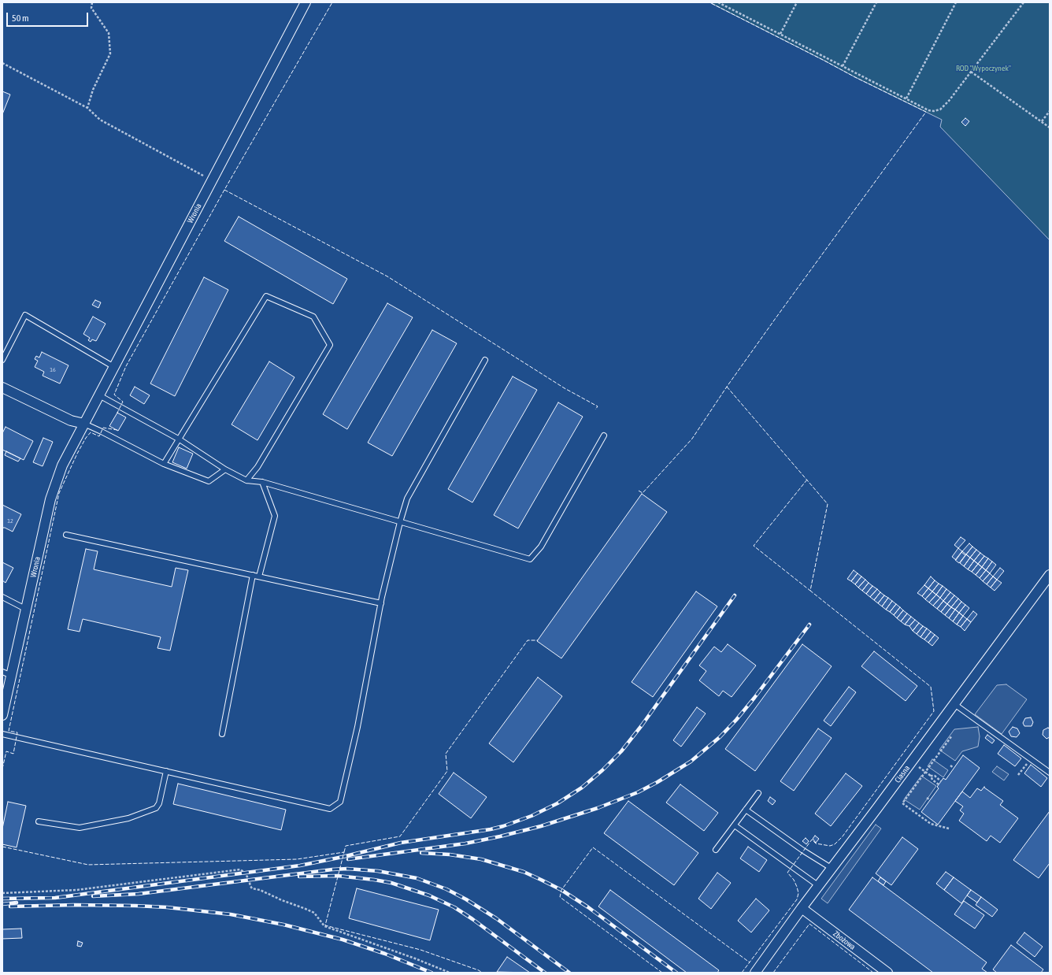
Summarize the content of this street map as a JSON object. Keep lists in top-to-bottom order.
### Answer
{
  "streets": {
    "street": ["Wronia", "Ciasna", "Zbożowa"]
  },
  "crossings": [
    ["Ciasna", "Zbożowa"]
  ],
  "parks": ["ROD \"Wypoczynek\""],
  "house_numbers": ["16", "12"],
  "scale_bar": "50 m"
}
